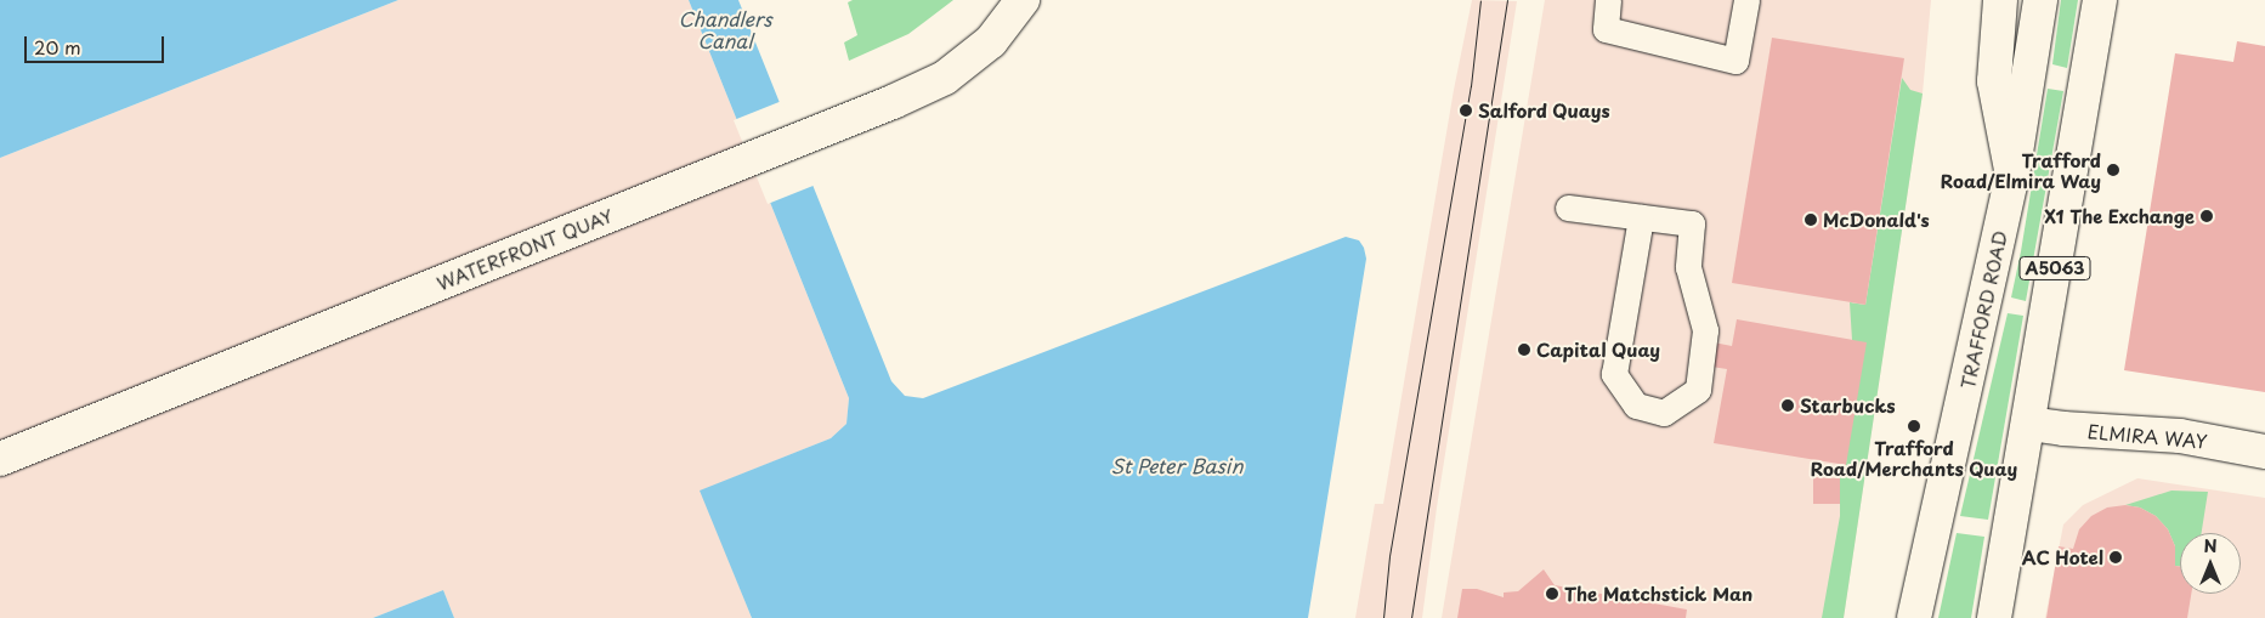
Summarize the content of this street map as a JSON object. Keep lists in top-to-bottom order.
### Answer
{
  "streets": {
    "main road": [
      "WATERFRONT QUAY",
      "A5063",
      "TRAFFORD ROAD",
      "ELMIRA WAY"
    ]
  },
  "crossings": [
    ["A5063", "ELMIRA WAY"]
  ],
  "water": ["Chandlers Canal", "St Peter Basin"],
  "places": [
    "Salford Quays",
    "Trafford Road/Elmira Way",
    "X1 The Exchange",
    "McDonald's",
    "Capital Quay",
    "Starbucks",
    "Trafford Road/Merchants Quay",
    "AC Hotel",
    "The Matchstick Man"
  ],
  "scale_bar": "20 m",
  "north": "top"
}
